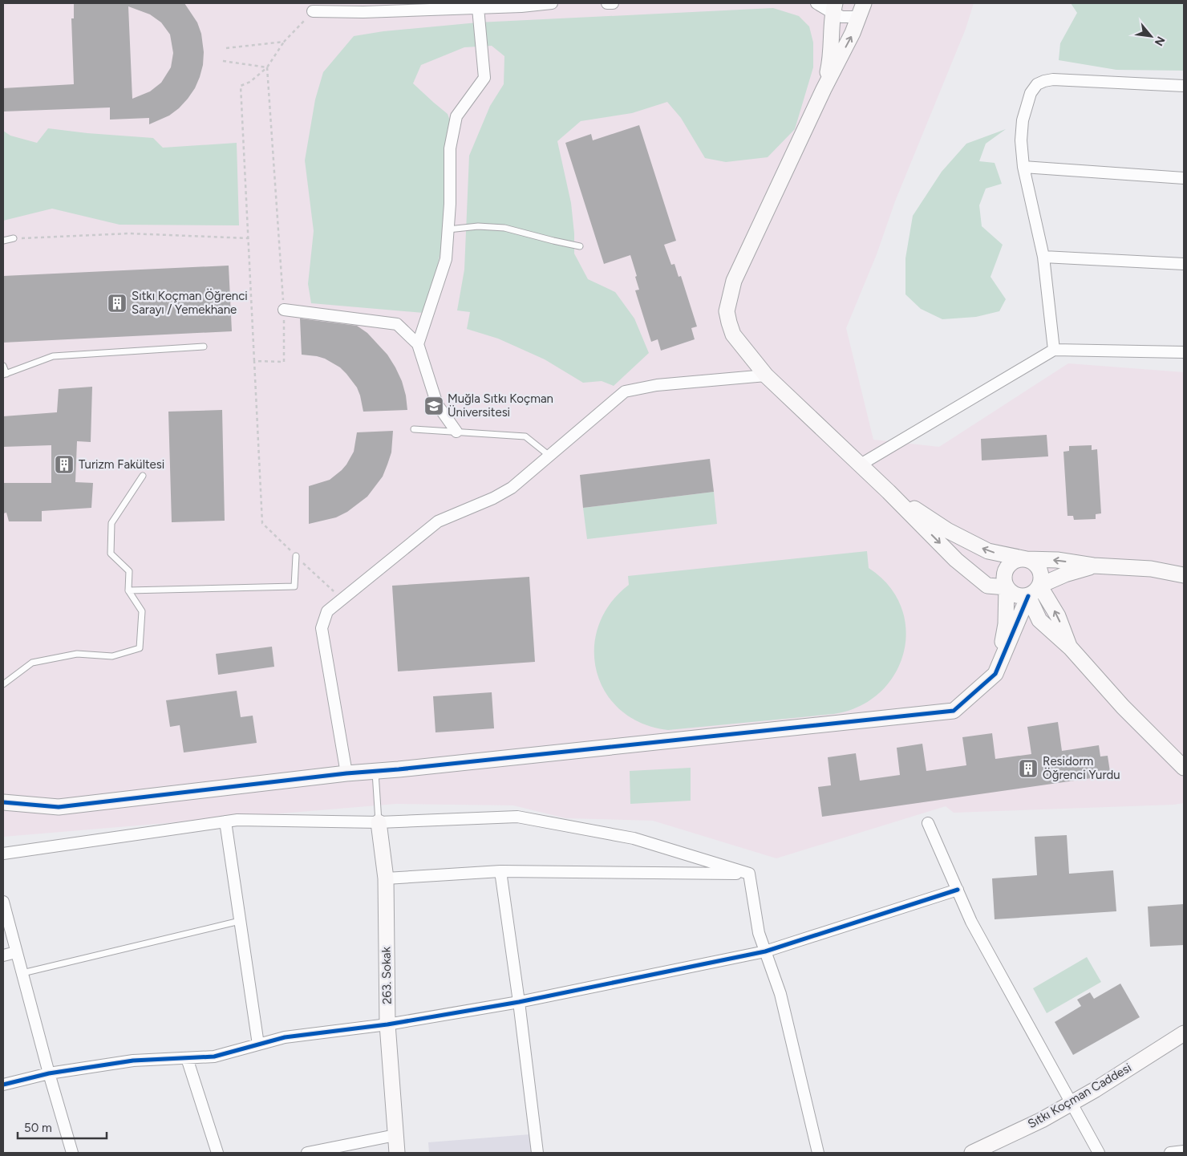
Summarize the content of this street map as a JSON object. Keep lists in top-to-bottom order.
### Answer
{
  "streets": {
    "street": ["263. Sokak", "Sıtkı Koçman Caddesi"]
  },
  "places": {
    "building": ["Sıtkı Koçman Öğrenci Sarayı / Yemekhane", "Turizm Fakültesi", "Residorm Öğrenci Yurdu"],
    "school or university": ["Muğla Sıtkı Koçman Üniversitesi"]
  },
  "scale_bar": "50 m",
  "north": "bottom right"
}
